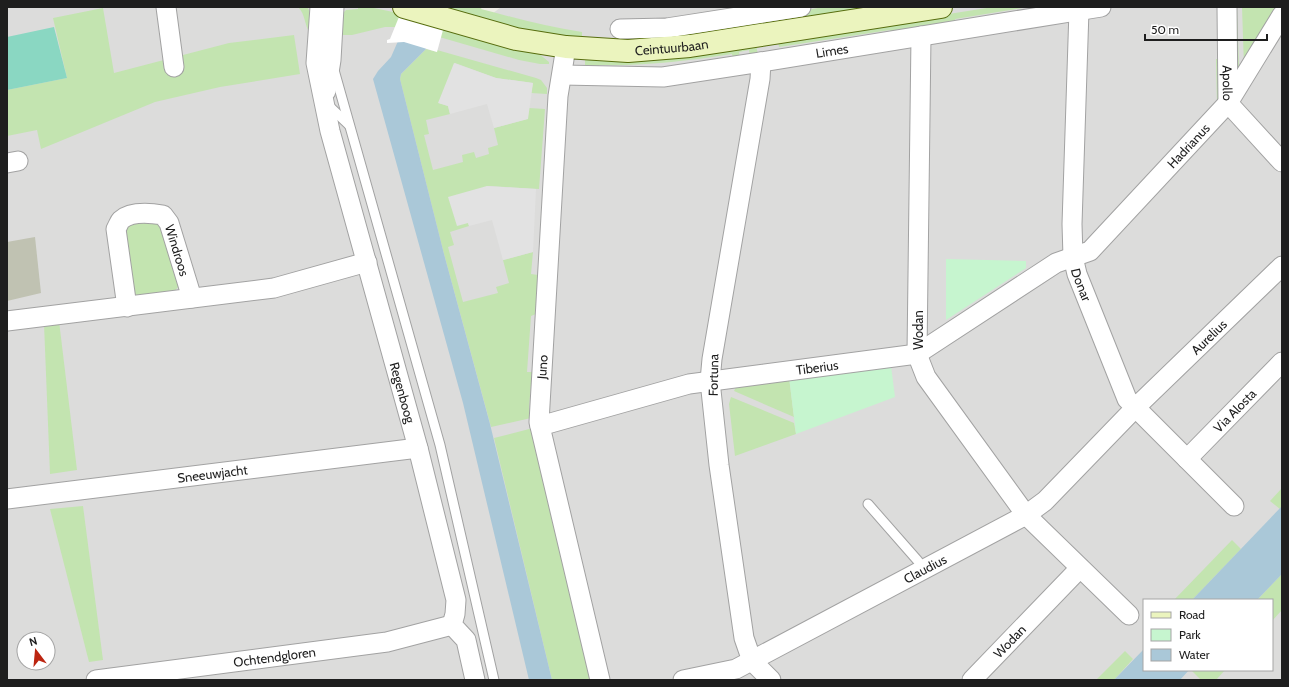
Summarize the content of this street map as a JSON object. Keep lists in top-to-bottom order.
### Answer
{
  "streets": {
    "street": [
      "Ceintuurbaan",
      "Limes",
      "Apollo",
      "Hadrianus",
      "Windroos",
      "Donar",
      "Wodan",
      "Aurelius",
      "Juno",
      "Tiberius",
      "Fortuna",
      "Regenboog",
      "Via Alosta",
      "Sneeuwjacht",
      "Claudius",
      "Ochtendgloren"
    ]
  },
  "crossings": [
    ["Ceintuurbaan", "Juno"],
    ["Limes", "Donar"],
    ["Limes", "Wodan"],
    ["Limes", "Juno"],
    ["Limes", "Fortuna"],
    ["Apollo", "Hadrianus"],
    ["Hadrianus", "Donar"],
    ["Hadrianus", "Tiberius"],
    ["Donar", "Aurelius"],
    ["Donar", "Tiberius"],
    ["Donar", "Via Alosta"],
    ["Donar", "Claudius"],
    ["Wodan", "Tiberius"],
    ["Wodan", "Claudius"],
    ["Aurelius", "Claudius"],
    ["Juno", "Tiberius"],
    ["Tiberius", "Fortuna"],
    ["Fortuna", "Claudius"],
    ["Regenboog", "Sneeuwjacht"],
    ["Regenboog", "Ochtendgloren"]
  ],
  "legend": ["Road", "Park", "Water"],
  "scale_bar": "50 m",
  "north": "top"
}
